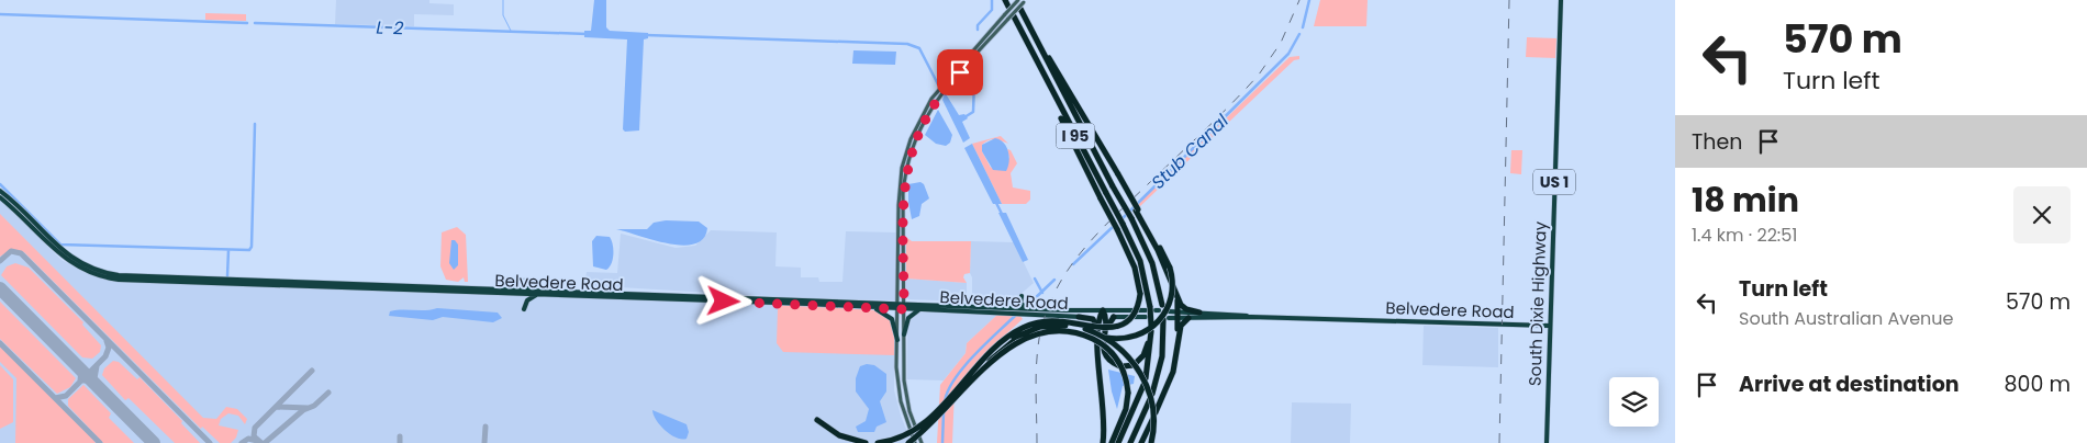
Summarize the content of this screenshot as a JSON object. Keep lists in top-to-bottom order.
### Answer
{
  "streets": {
    "highway": ["I 95"],
    "main road": ["US 1", "Belvedere Road", "South Dixie Highway"]
  },
  "crossings": [
    ["I 95", "Belvedere Road"],
    ["Belvedere Road", "South Dixie Highway"]
  ],
  "water": ["L-2", "Stub Canal"],
  "page": {
    "turn": ["570 m", "Turn left"],
    "then": "Then",
    "heading": ["18 min", "1.4 km · 22:51"],
    "list": [
      {
        "name": "Turn left",
        "note": "South Australian Avenue",
        "value": "570 m"
      },
      {
        "name": "Arrive at destination",
        "value": "800 m"
      }
    ]
  }
}
